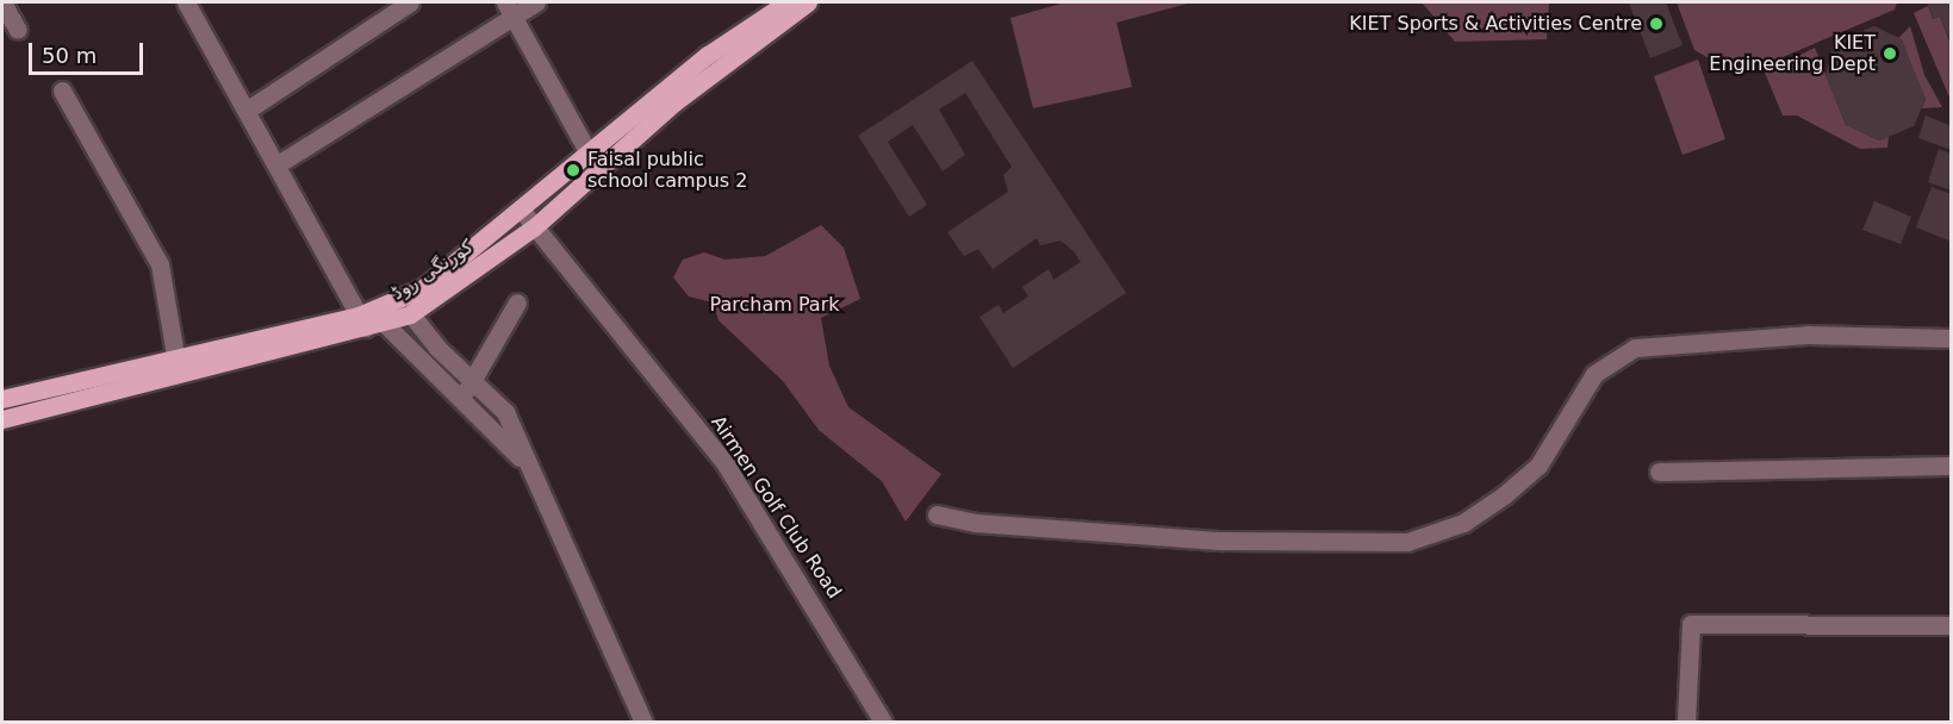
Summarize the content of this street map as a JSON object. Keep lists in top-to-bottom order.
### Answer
{
  "streets": {
    "main road": ["کورنگی روڈ"],
    "street": ["Airmen Golf Club Road"]
  },
  "crossings": [
    ["کورنگی روڈ", "Airmen Golf Club Road"]
  ],
  "parks": ["Parcham Park"],
  "places": ["KIET Sports & Activities Centre", "KIET Engineering Dept", "Faisal public school campus 2"],
  "scale_bar": "50 m"
}
